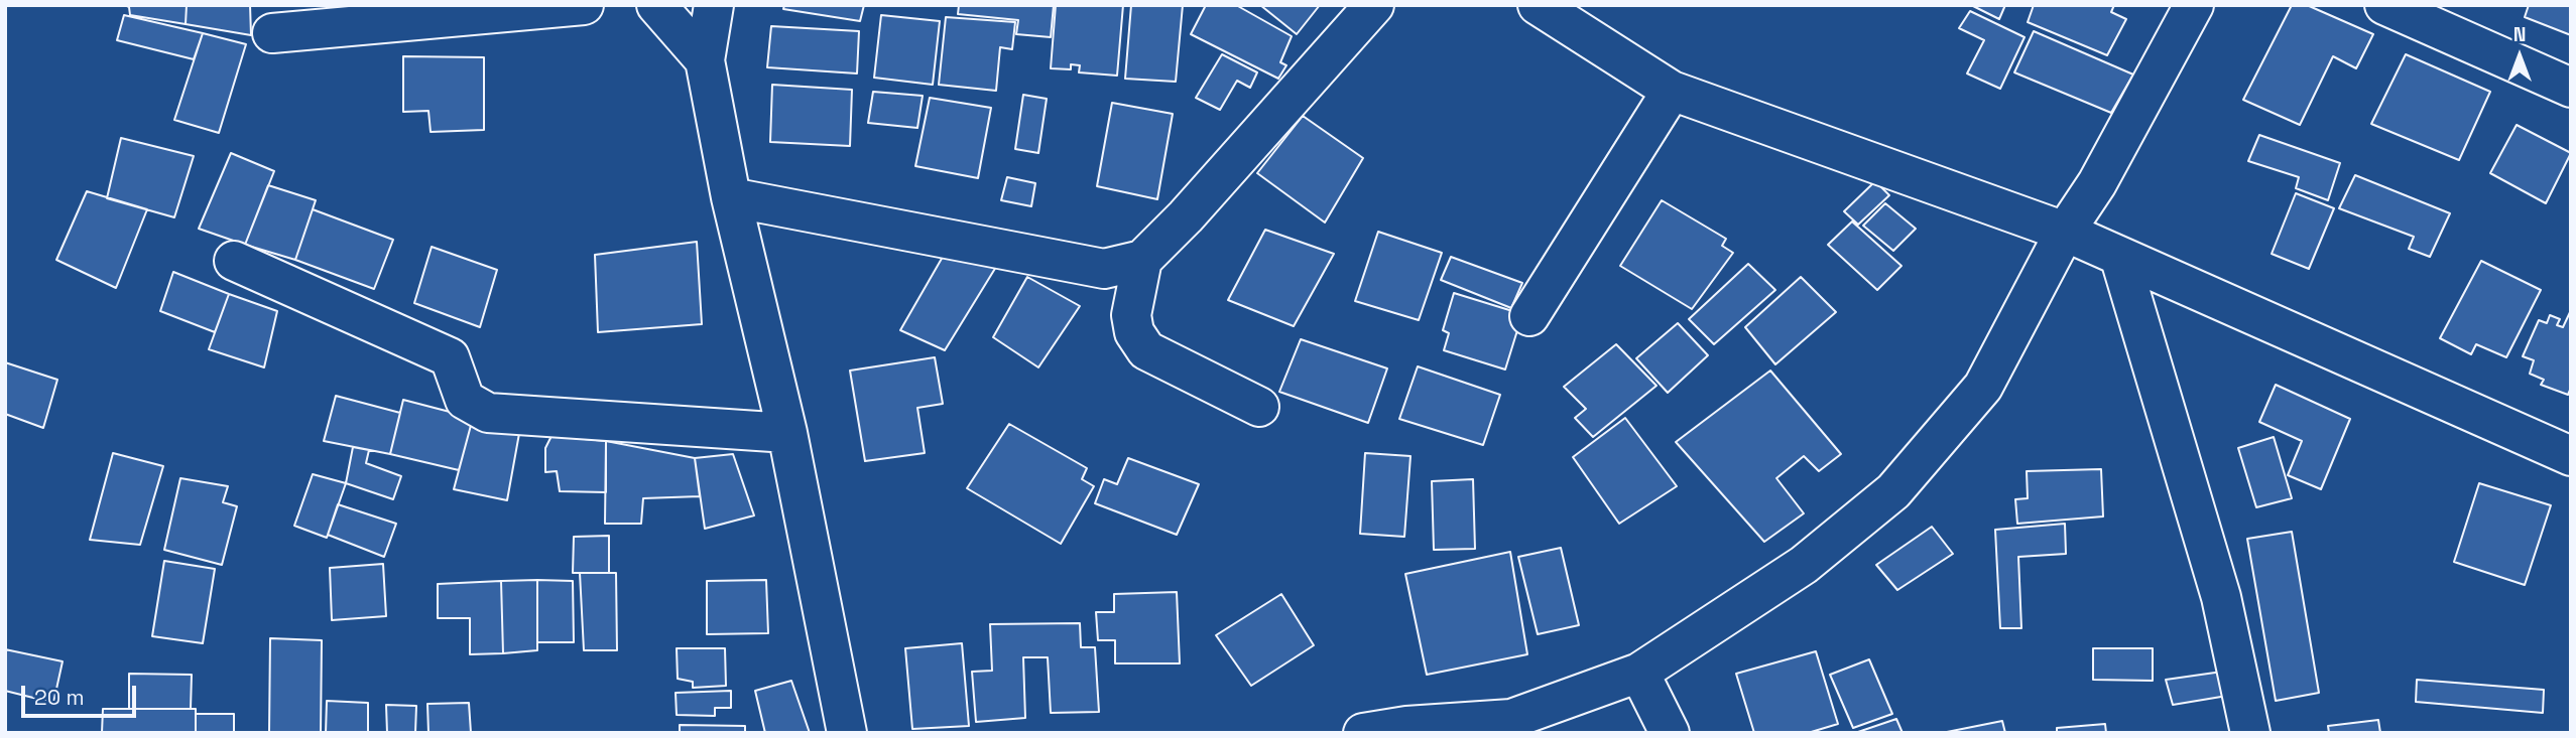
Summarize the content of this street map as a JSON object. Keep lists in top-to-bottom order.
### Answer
{
  "scale_bar": "20 m",
  "north": "top"
}
